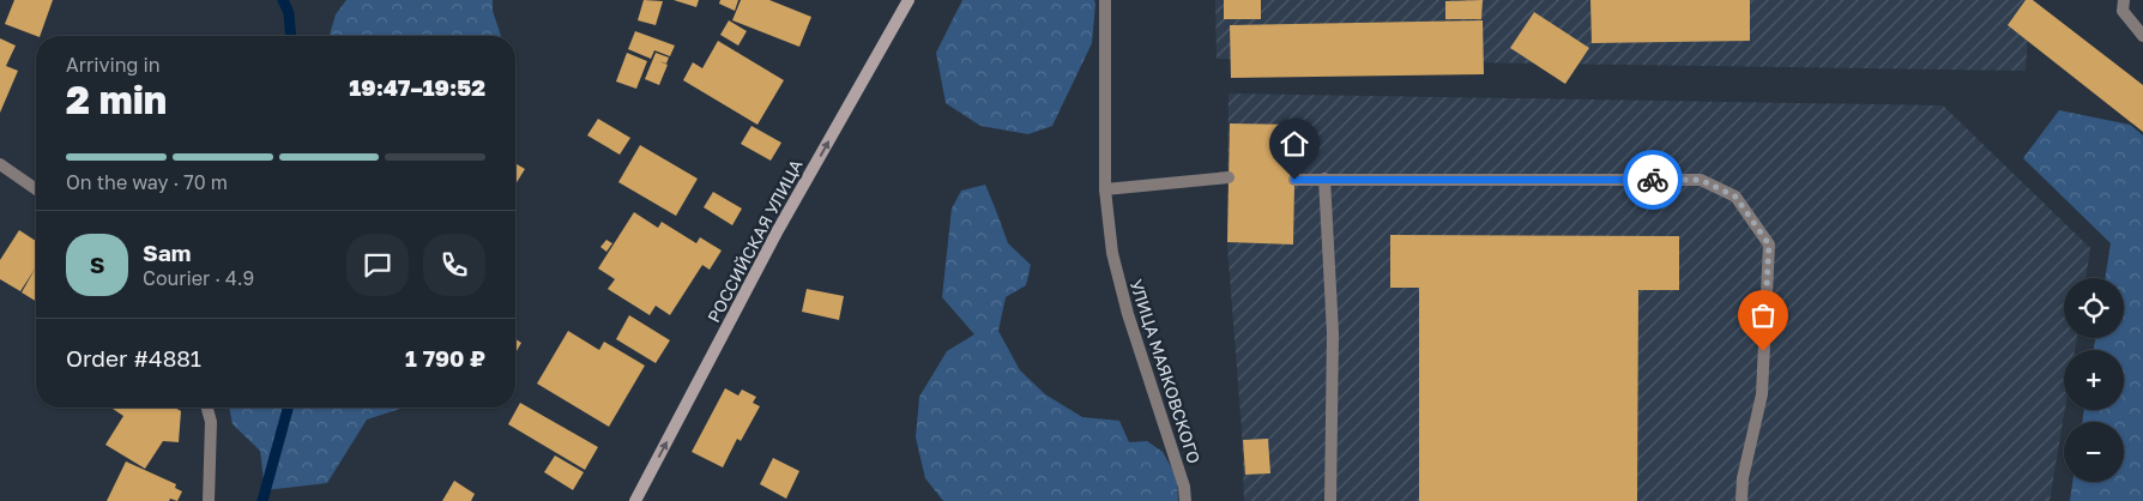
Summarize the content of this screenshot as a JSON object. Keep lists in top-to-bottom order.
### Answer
{
  "streets": {
    "street": ["РОССИЙСКАЯ УЛИЦА", "УЛИЦА МАЯКОВСКОГО"]
  },
  "one_way": ["РОССИЙСКАЯ УЛИЦА"],
  "page": {
    "heading": ["2 min", "Arriving in", "19:47–19:52"],
    "panel": [
      "Sam",
      "Courier · 4.9",
      "Order #4881",
      "1 790 ₽"
    ],
    "bar": "On the way · 70 m",
    "round": "S",
    "map_buttons": ["+", "−"]
  }
}
